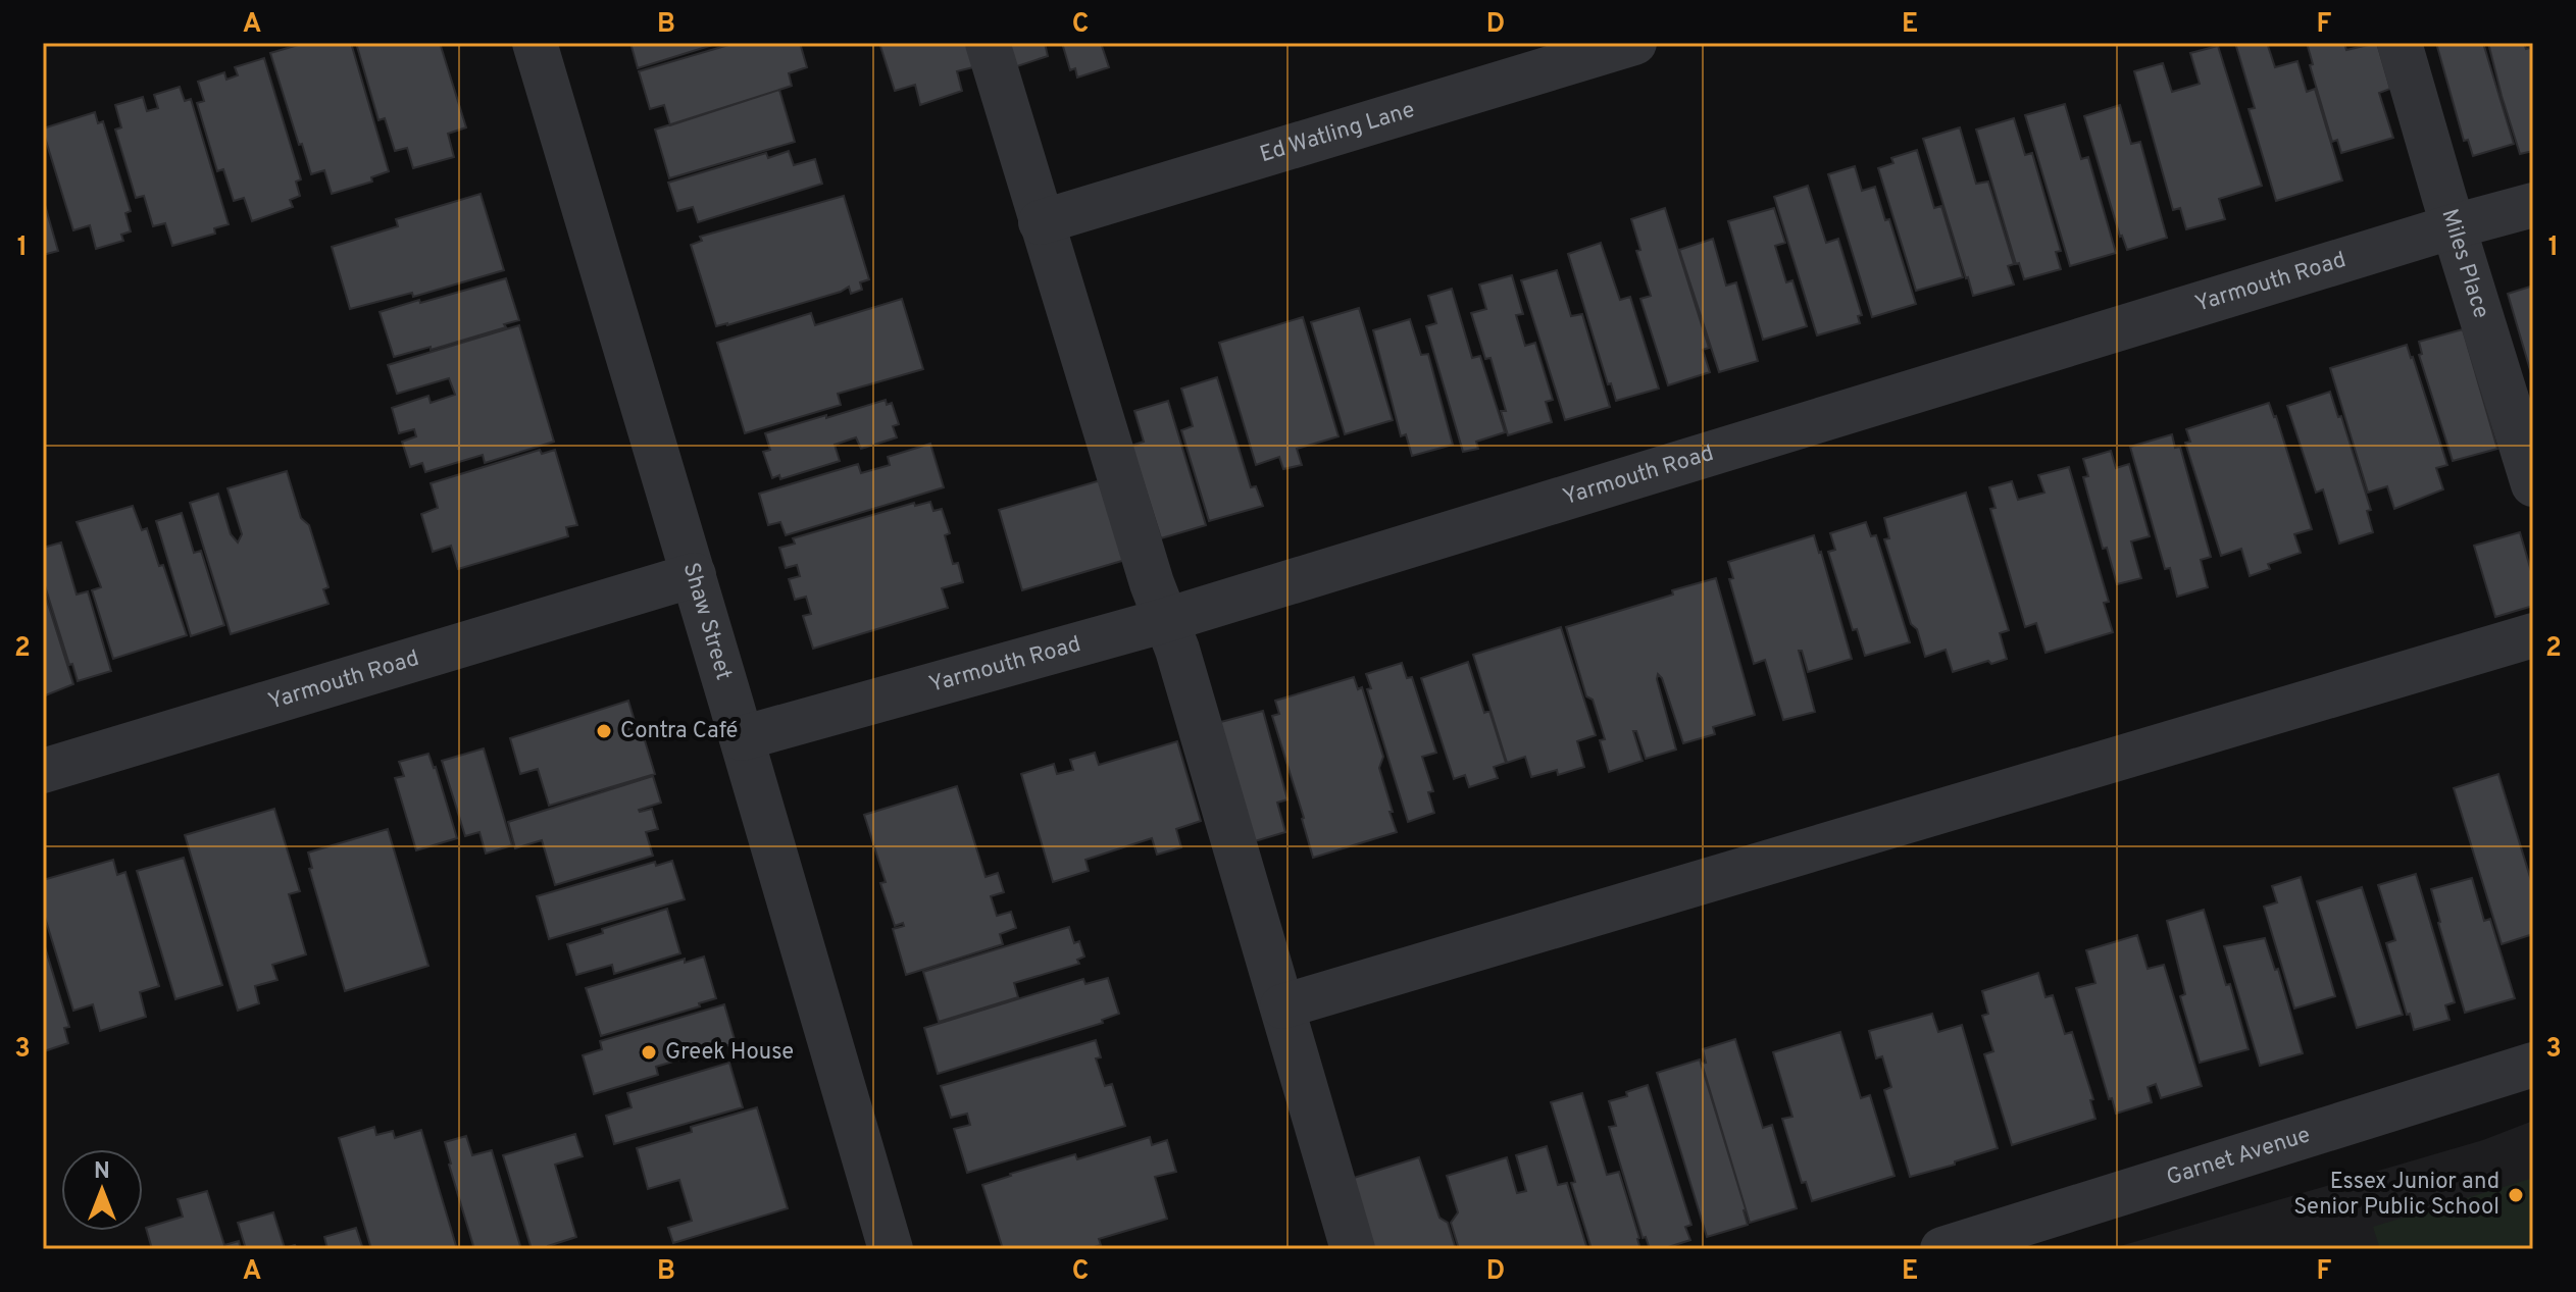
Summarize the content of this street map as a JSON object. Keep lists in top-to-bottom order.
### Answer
{
  "streets": {
    "street": [
      "Ed Watling Lane",
      "Miles Place",
      "Yarmouth Road",
      "Shaw Street",
      "Garnet Avenue"
    ]
  },
  "crossings": [
    ["Miles Place", "Yarmouth Road"],
    ["Yarmouth Road", "Shaw Street"]
  ],
  "places": ["Contra Café", "Greek House", "Essex Junior and Senior Public School"],
  "north": "top",
  "grid": {
    "columns": [
      "A",
      "B",
      "C",
      "D",
      "E",
      "F"
    ],
    "rows": ["1", "2", "3"]
  }
}
